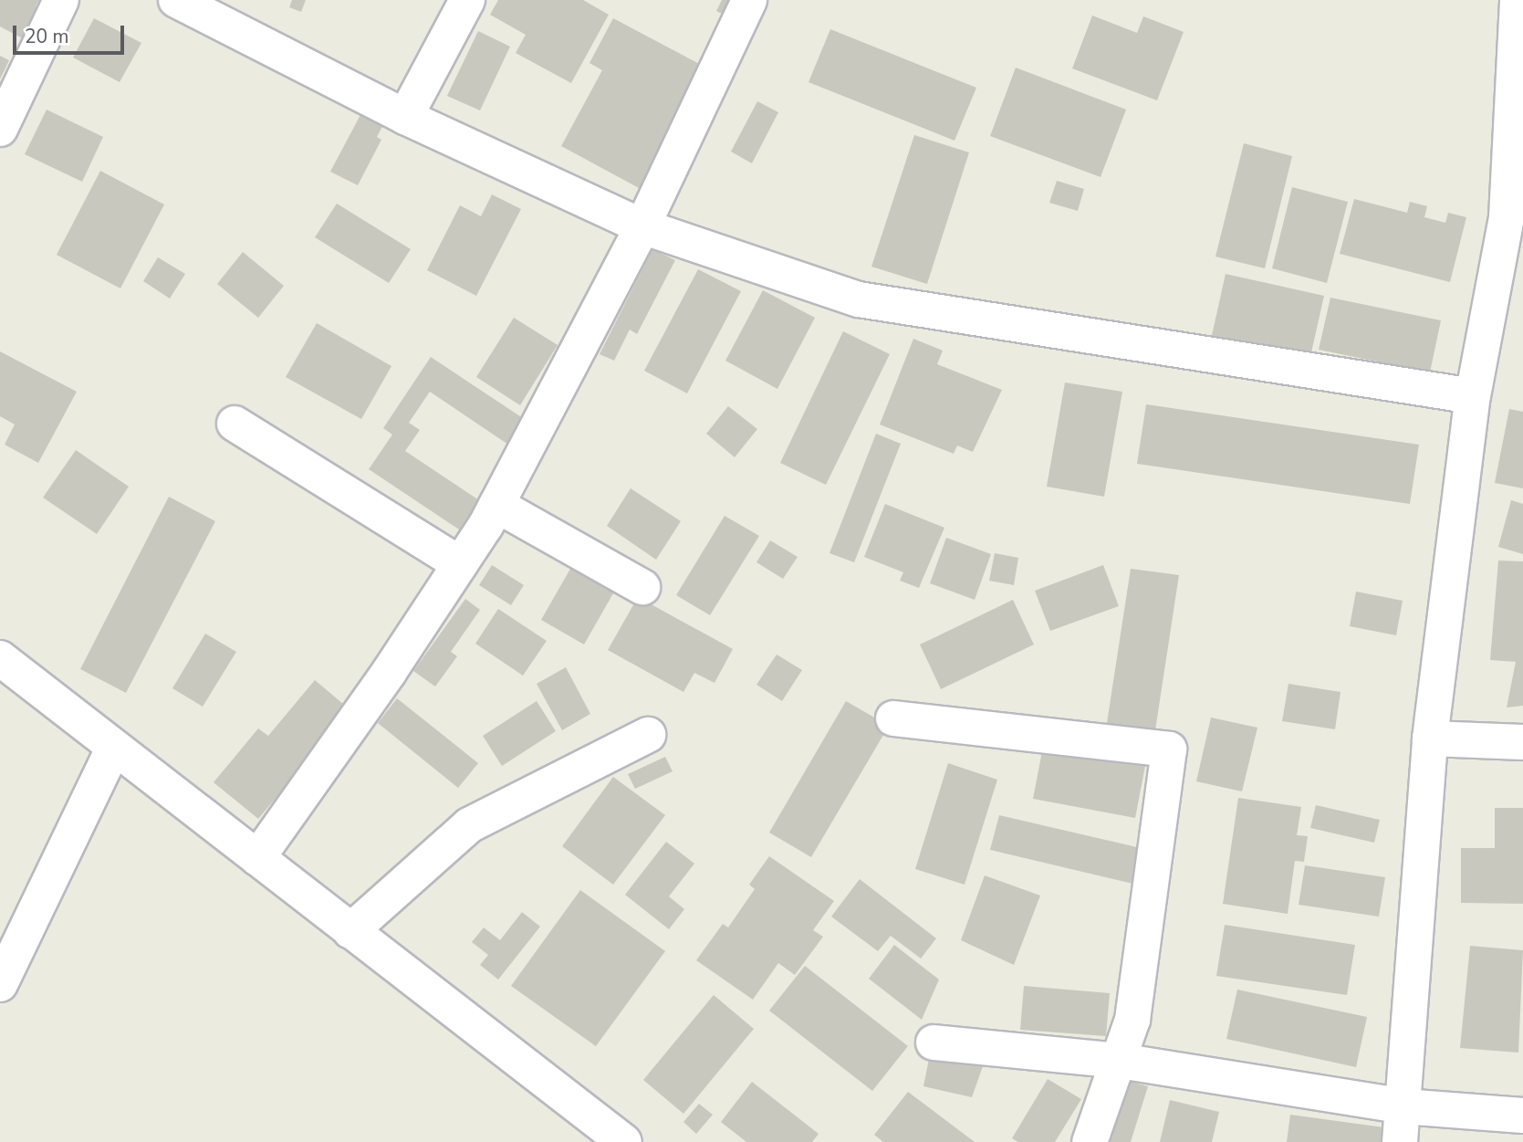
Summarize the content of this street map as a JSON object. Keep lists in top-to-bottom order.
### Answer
{
  "scale_bar": "20 m"
}
